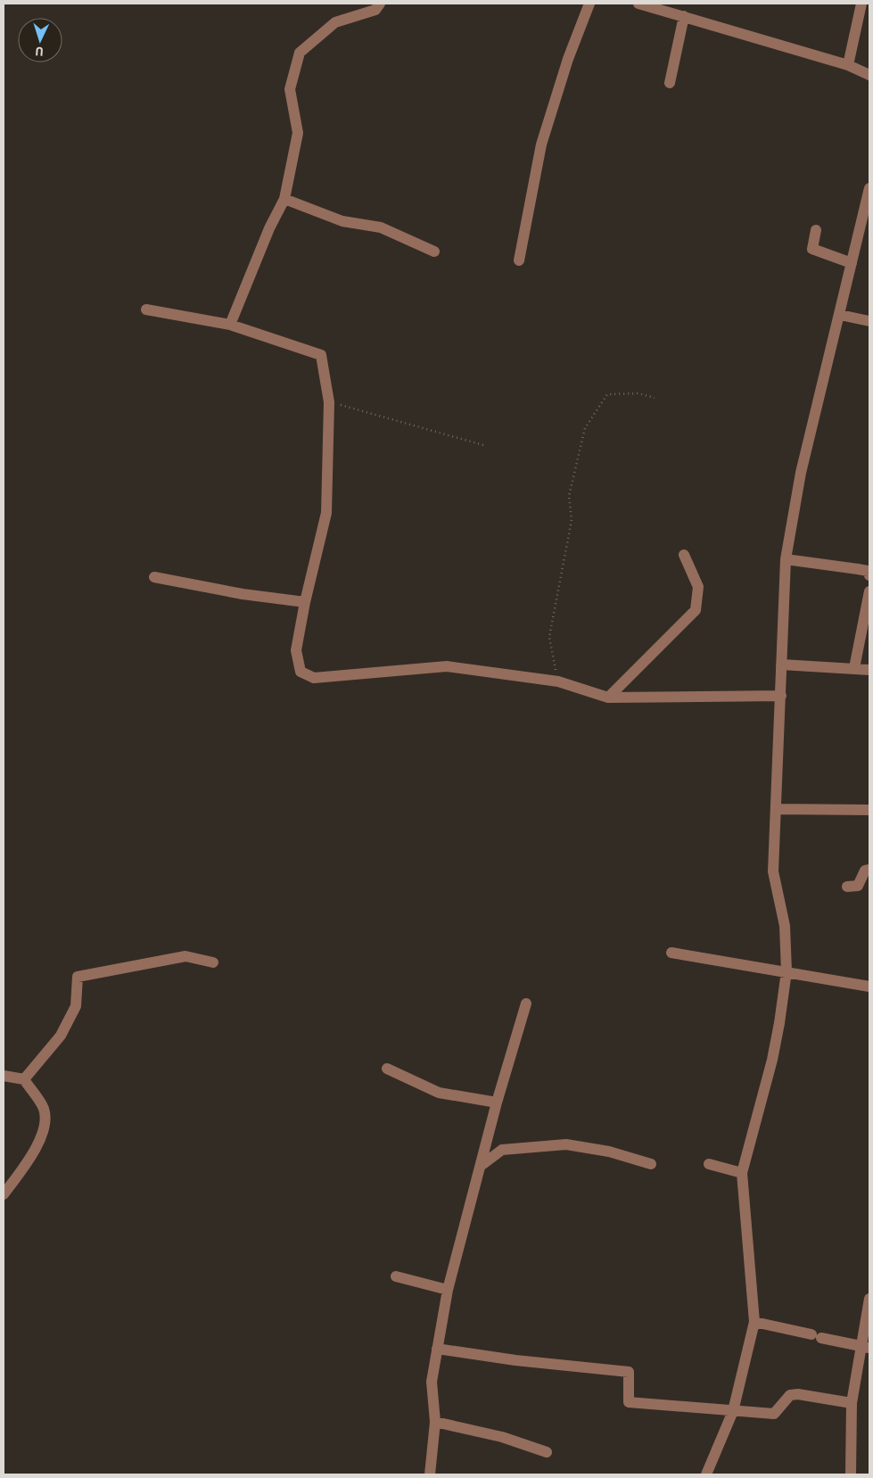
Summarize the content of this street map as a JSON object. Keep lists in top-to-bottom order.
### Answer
{
  "north": "bottom"
}
